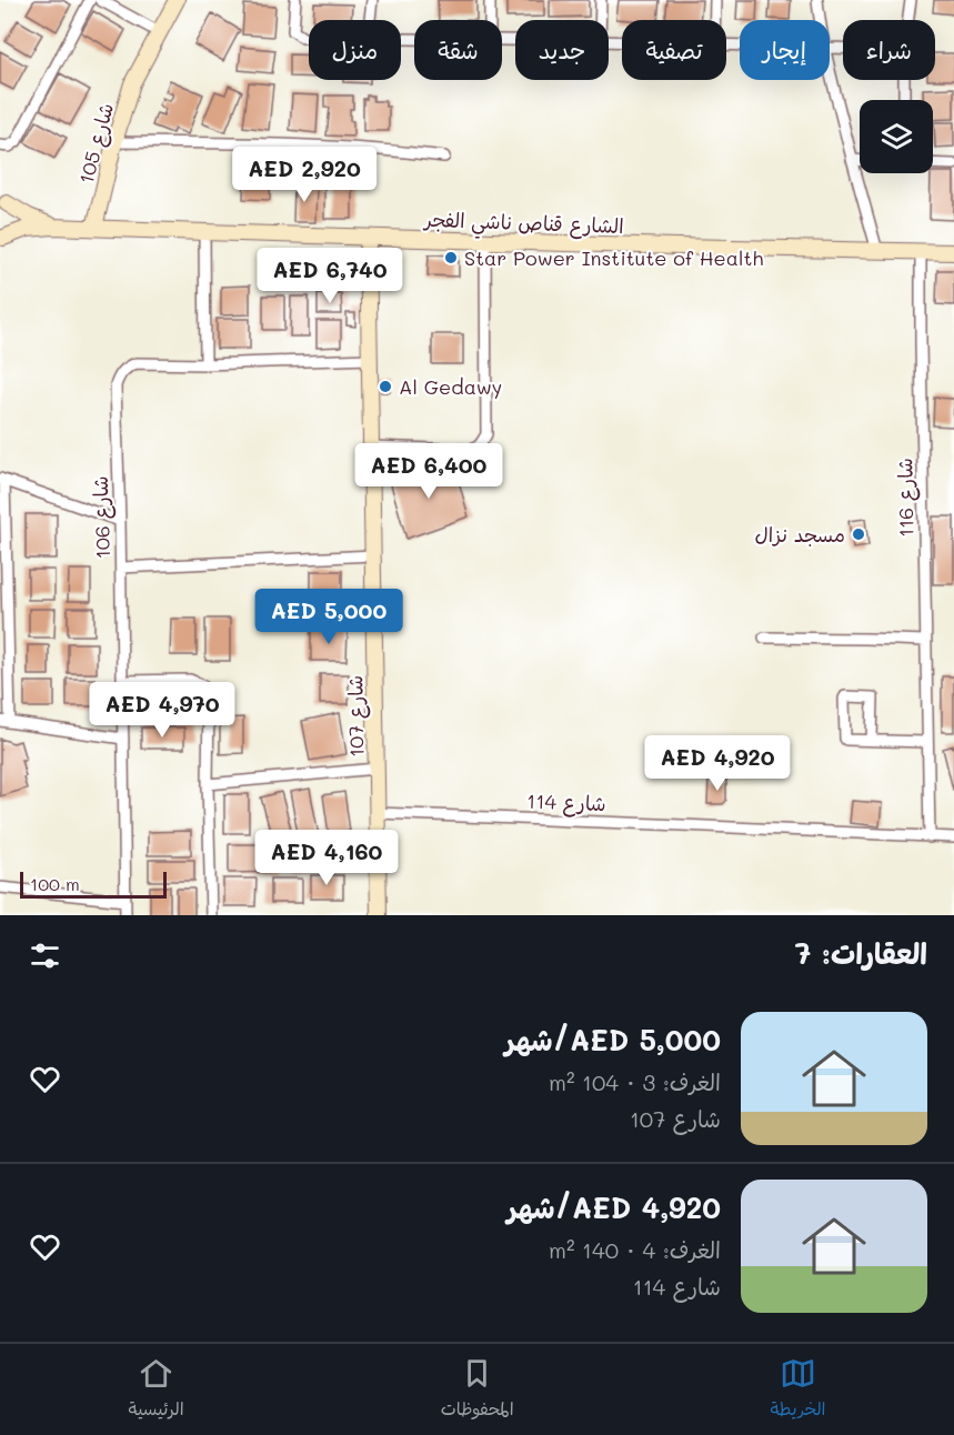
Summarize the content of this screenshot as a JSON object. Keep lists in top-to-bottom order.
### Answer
{
  "streets": {
    "street": [
      "شارع 105",
      "الشارع قناص ناشي الفجر",
      "شارع 116",
      "شارع 106",
      "شارع 107",
      "شارع 114"
    ]
  },
  "crossings": [
    ["شارع 105", "الشارع قناص ناشي الفجر"],
    ["الشارع قناص ناشي الفجر", "شارع 116"],
    ["الشارع قناص ناشي الفجر", "شارع 107"],
    ["شارع 116", "شارع 114"],
    ["شارع 106", "شارع 107"],
    ["شارع 107", "شارع 114"]
  ],
  "places": ["Star Power Institute of Health", "Al Gedawy", "مسجد نزال"],
  "scale_bar": "100 m",
  "page": {
    "chip": [
      "شراء",
      "إيجار",
      "تصفية",
      "جديد",
      "شقة",
      "منزل"
    ],
    "price": [
      "AED 2,920",
      "AED 6,740",
      "AED 6,400",
      "AED 5,000",
      "AED 4,970",
      "AED 4,920",
      "AED 4,160"
    ],
    "scale": "100 m",
    "heading": "العقارات: 7",
    "list": [
      {
        "name": "AED 5,000/شهر",
        "note": "الغرف: 3 · 104 m² · شارع 107"
      },
      {
        "name": "AED 4,920/شهر",
        "note": "الغرف: 4 · 140 m² · شارع 114"
      }
    ],
    "tabs": ["الخريطة", "المحفوظات", "الرئيسية"]
  }
}
